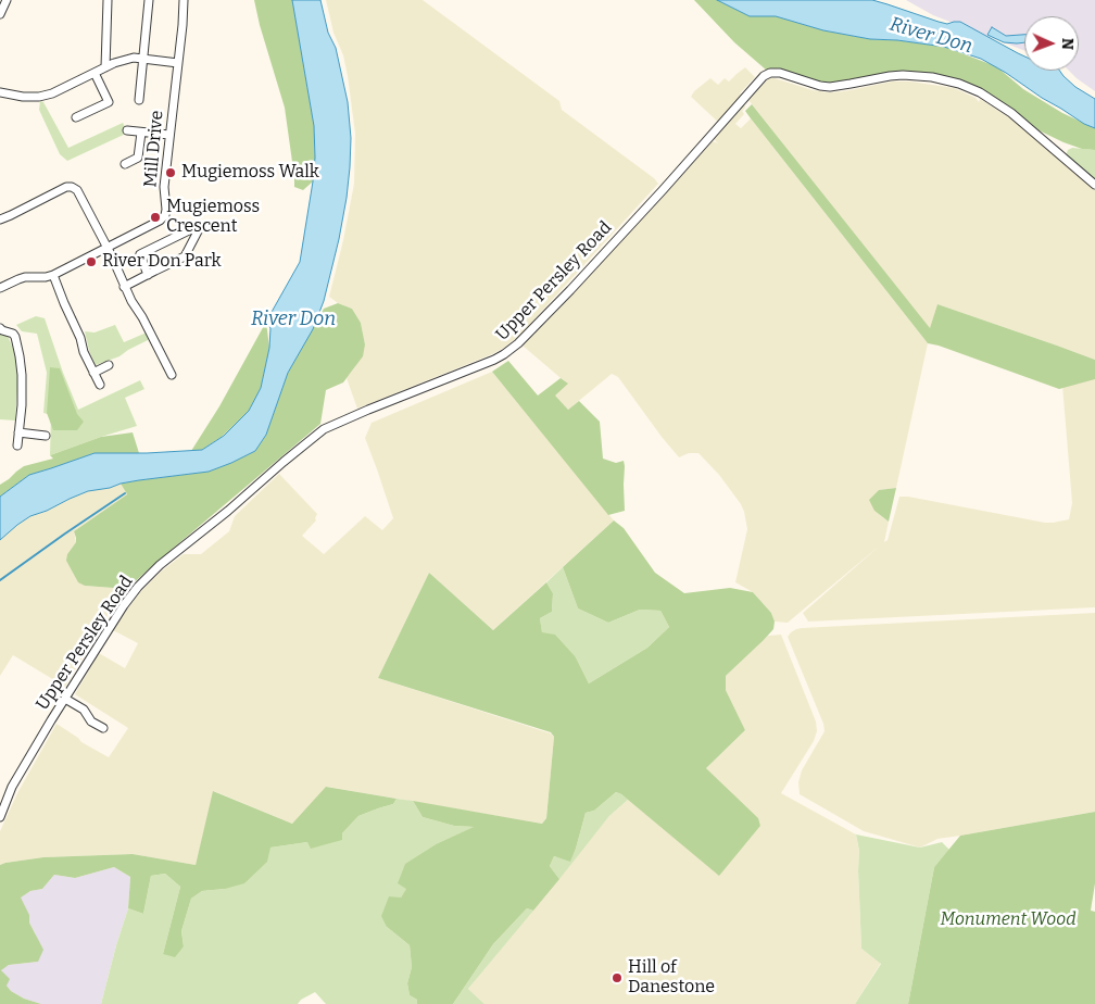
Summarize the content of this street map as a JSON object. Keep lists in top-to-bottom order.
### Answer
{
  "streets": {
    "street": ["Mill Drive", "Upper Persley Road"]
  },
  "water": ["River Don"],
  "parks": ["Monument Wood"],
  "places": [
    "Mugiemoss Walk",
    "Mugiemoss Crescent",
    "River Don Park",
    "Hill of Danestone"
  ],
  "north": "right"
}
